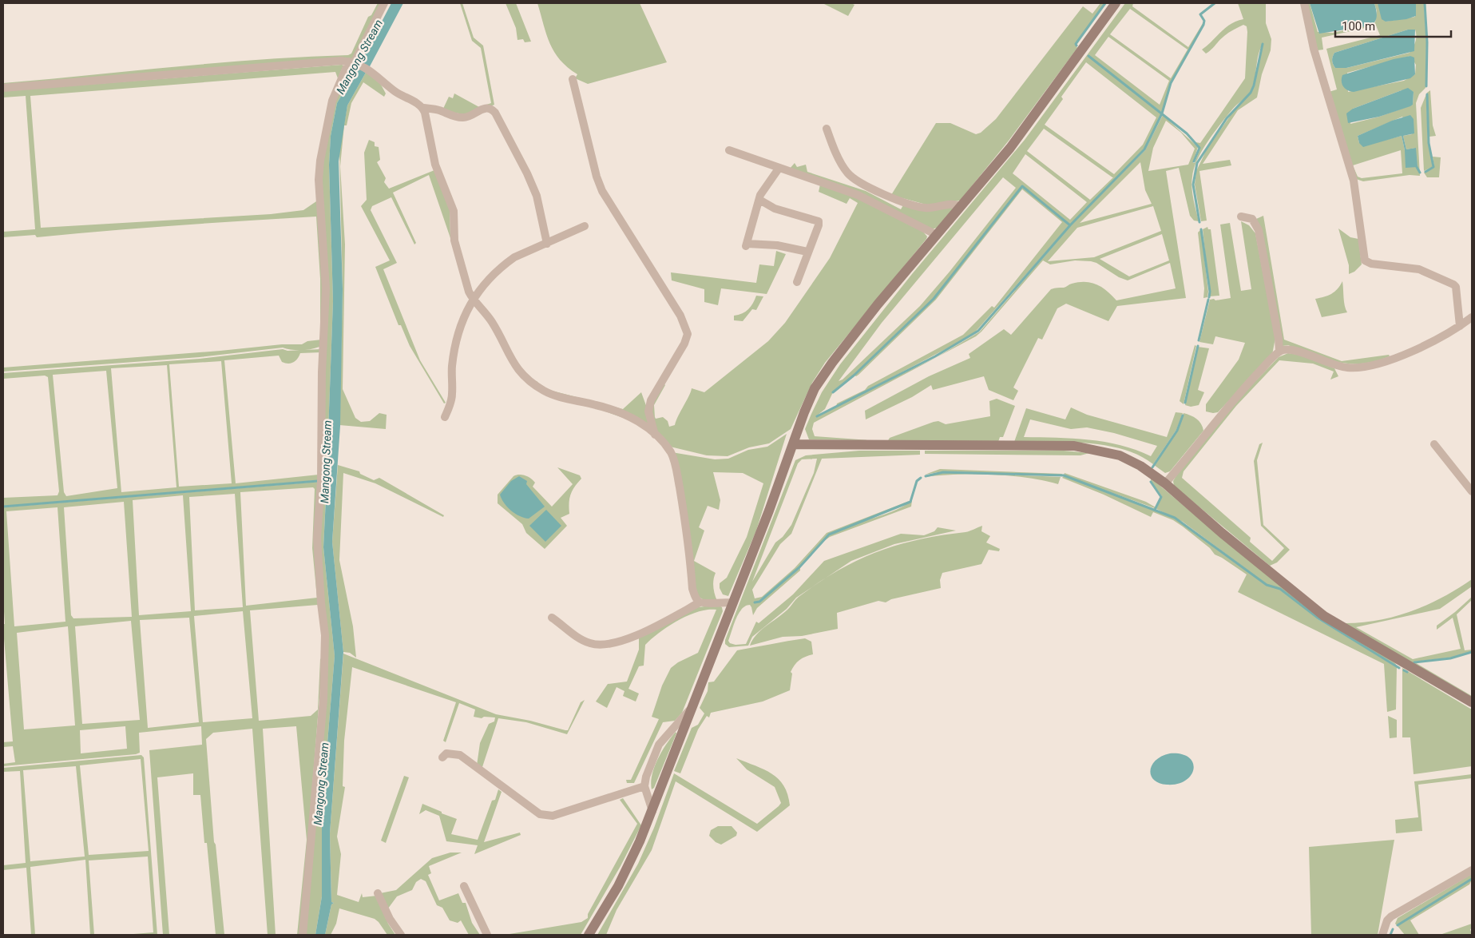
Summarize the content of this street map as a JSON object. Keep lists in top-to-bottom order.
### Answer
{
  "water": ["Mangong Stream"],
  "scale_bar": "100 m"
}
